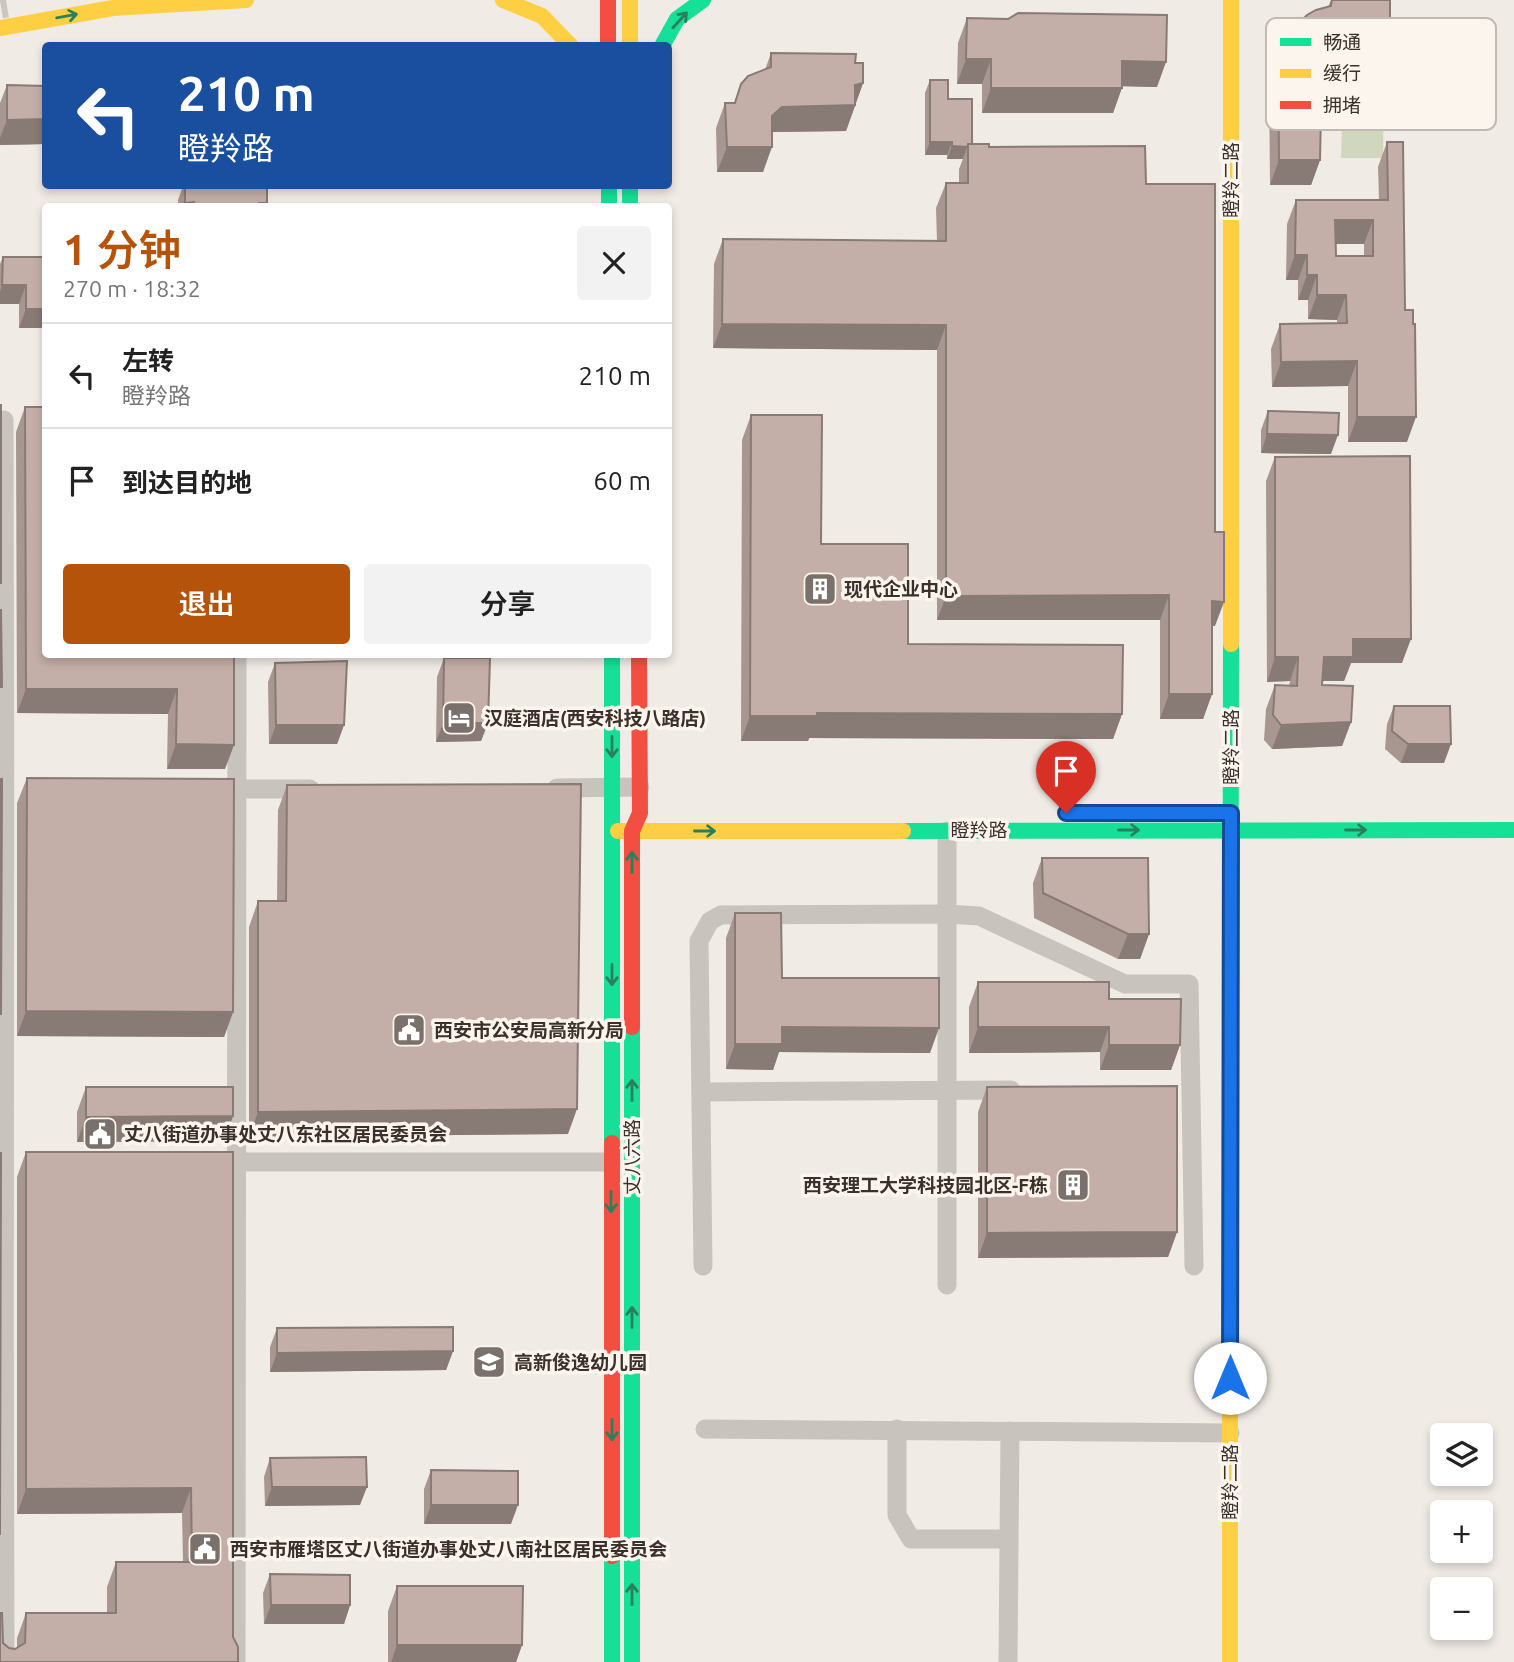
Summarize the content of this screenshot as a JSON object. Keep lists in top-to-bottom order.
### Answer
{
  "streets": {
    "street": ["瞪羚二路", "瞪羚路", "丈八六路"]
  },
  "crossings": [
    ["瞪羚二路", "瞪羚路"],
    ["瞪羚路", "丈八六路"]
  ],
  "one_way": ["瞪羚路"],
  "places": {
    "building": ["现代企业中心", "西安理工大学科技园北区-F栋"],
    "hotel": ["汉庭酒店(西安科技八路店)"],
    "public building": ["西安市公安局高新分局", "丈八街道办事处丈八东社区居民委员会", "西安市雁塔区丈八街道办事处丈八南社区居民委员会"],
    "school or university": ["高新俊逸幼儿园"]
  },
  "legend": ["畅通", "缓行", "拥堵"],
  "page": {
    "turn": ["210 m", "瞪羚路"],
    "heading": ["1 分钟", "270 m · 18:32"],
    "list": [
      {
        "name": "左转",
        "note": "瞪羚路",
        "value": "210 m"
      },
      {
        "name": "到达目的地",
        "value": "60 m"
      }
    ],
    "buttons": ["退出", "分享"],
    "map_buttons": ["+", "−"]
  }
}
